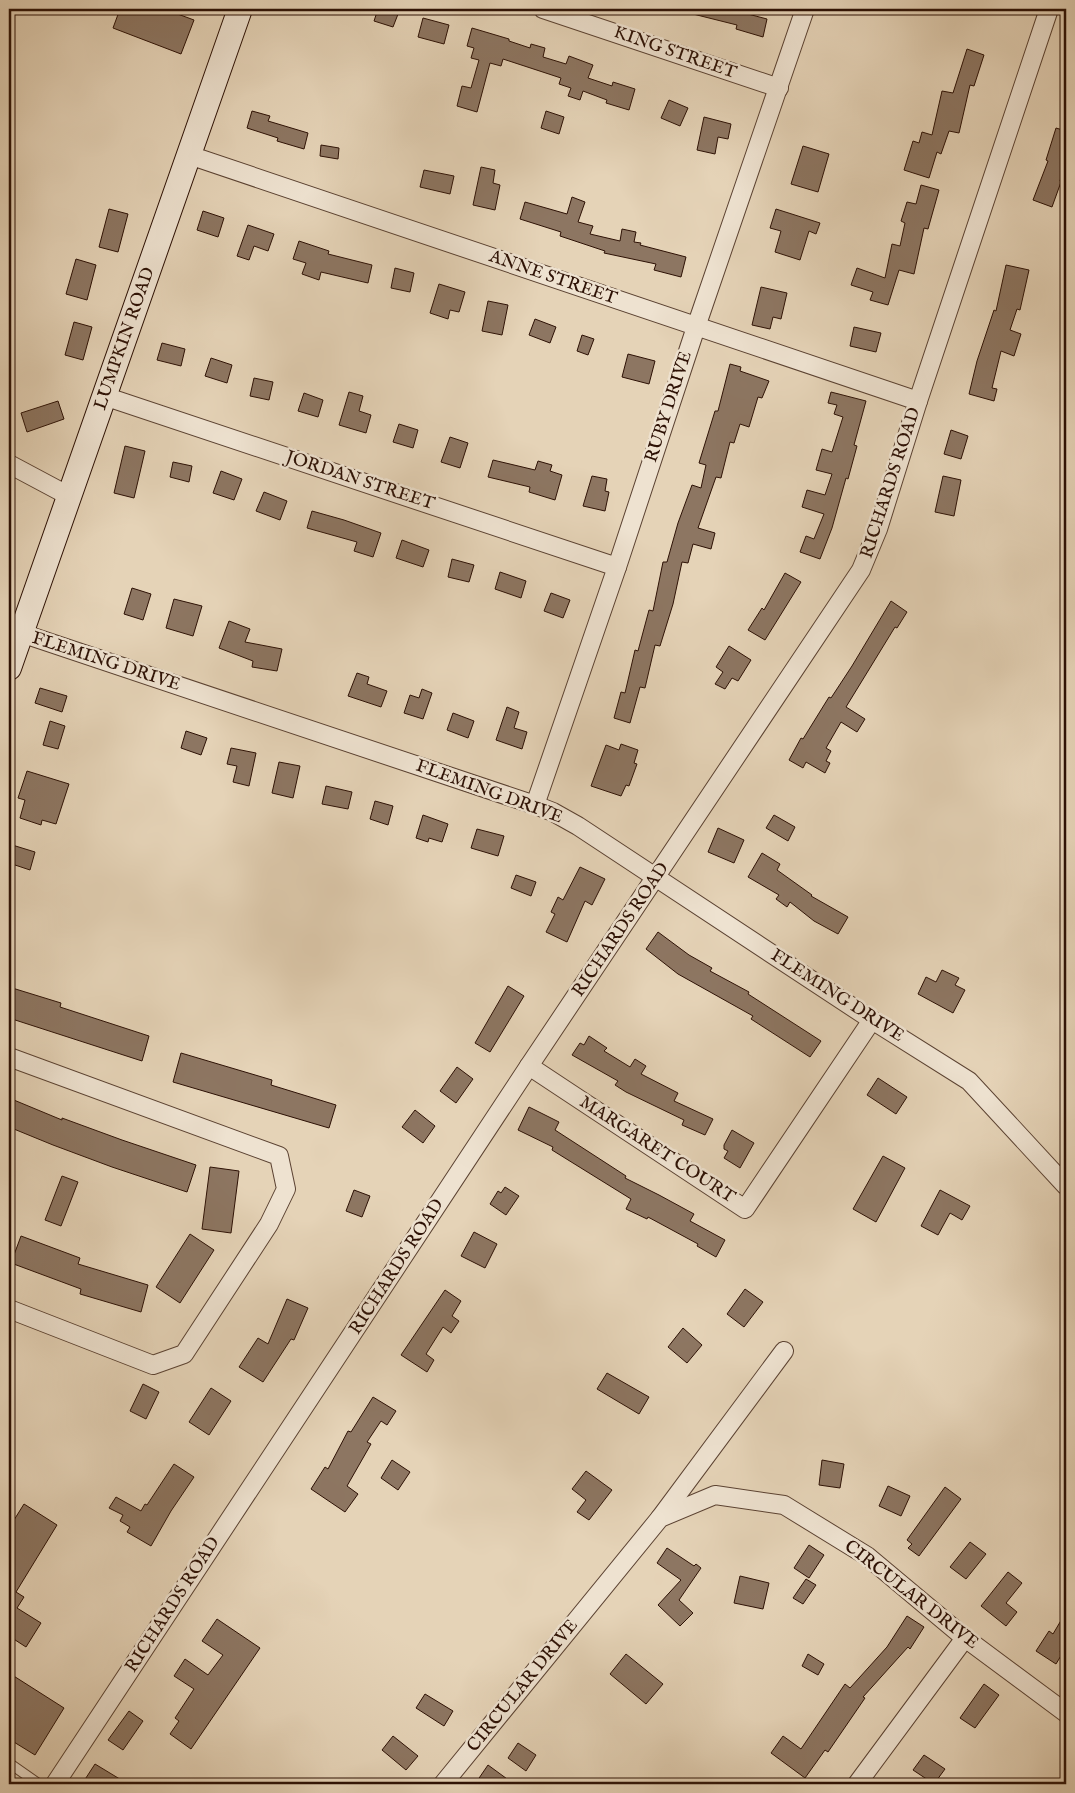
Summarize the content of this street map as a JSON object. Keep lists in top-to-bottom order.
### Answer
{
  "streets": {
    "main road": ["LUMPKIN ROAD"],
    "street": [
      "KING STREET",
      "ANNE STREET",
      "RUBY DRIVE",
      "JORDAN STREET",
      "RICHARDS ROAD",
      "FLEMING DRIVE",
      "MARGARET COURT",
      "CIRCULAR DRIVE"
    ]
  },
  "crossings": [
    ["KING STREET", "RUBY DRIVE"],
    ["ANNE STREET", "LUMPKIN ROAD"],
    ["ANNE STREET", "RUBY DRIVE"],
    ["ANNE STREET", "RICHARDS ROAD"],
    ["LUMPKIN ROAD", "JORDAN STREET"],
    ["LUMPKIN ROAD", "FLEMING DRIVE"],
    ["RUBY DRIVE", "JORDAN STREET"],
    ["RUBY DRIVE", "FLEMING DRIVE"],
    ["RICHARDS ROAD", "FLEMING DRIVE"],
    ["RICHARDS ROAD", "MARGARET COURT"],
    ["FLEMING DRIVE", "MARGARET COURT"]
  ]
}
